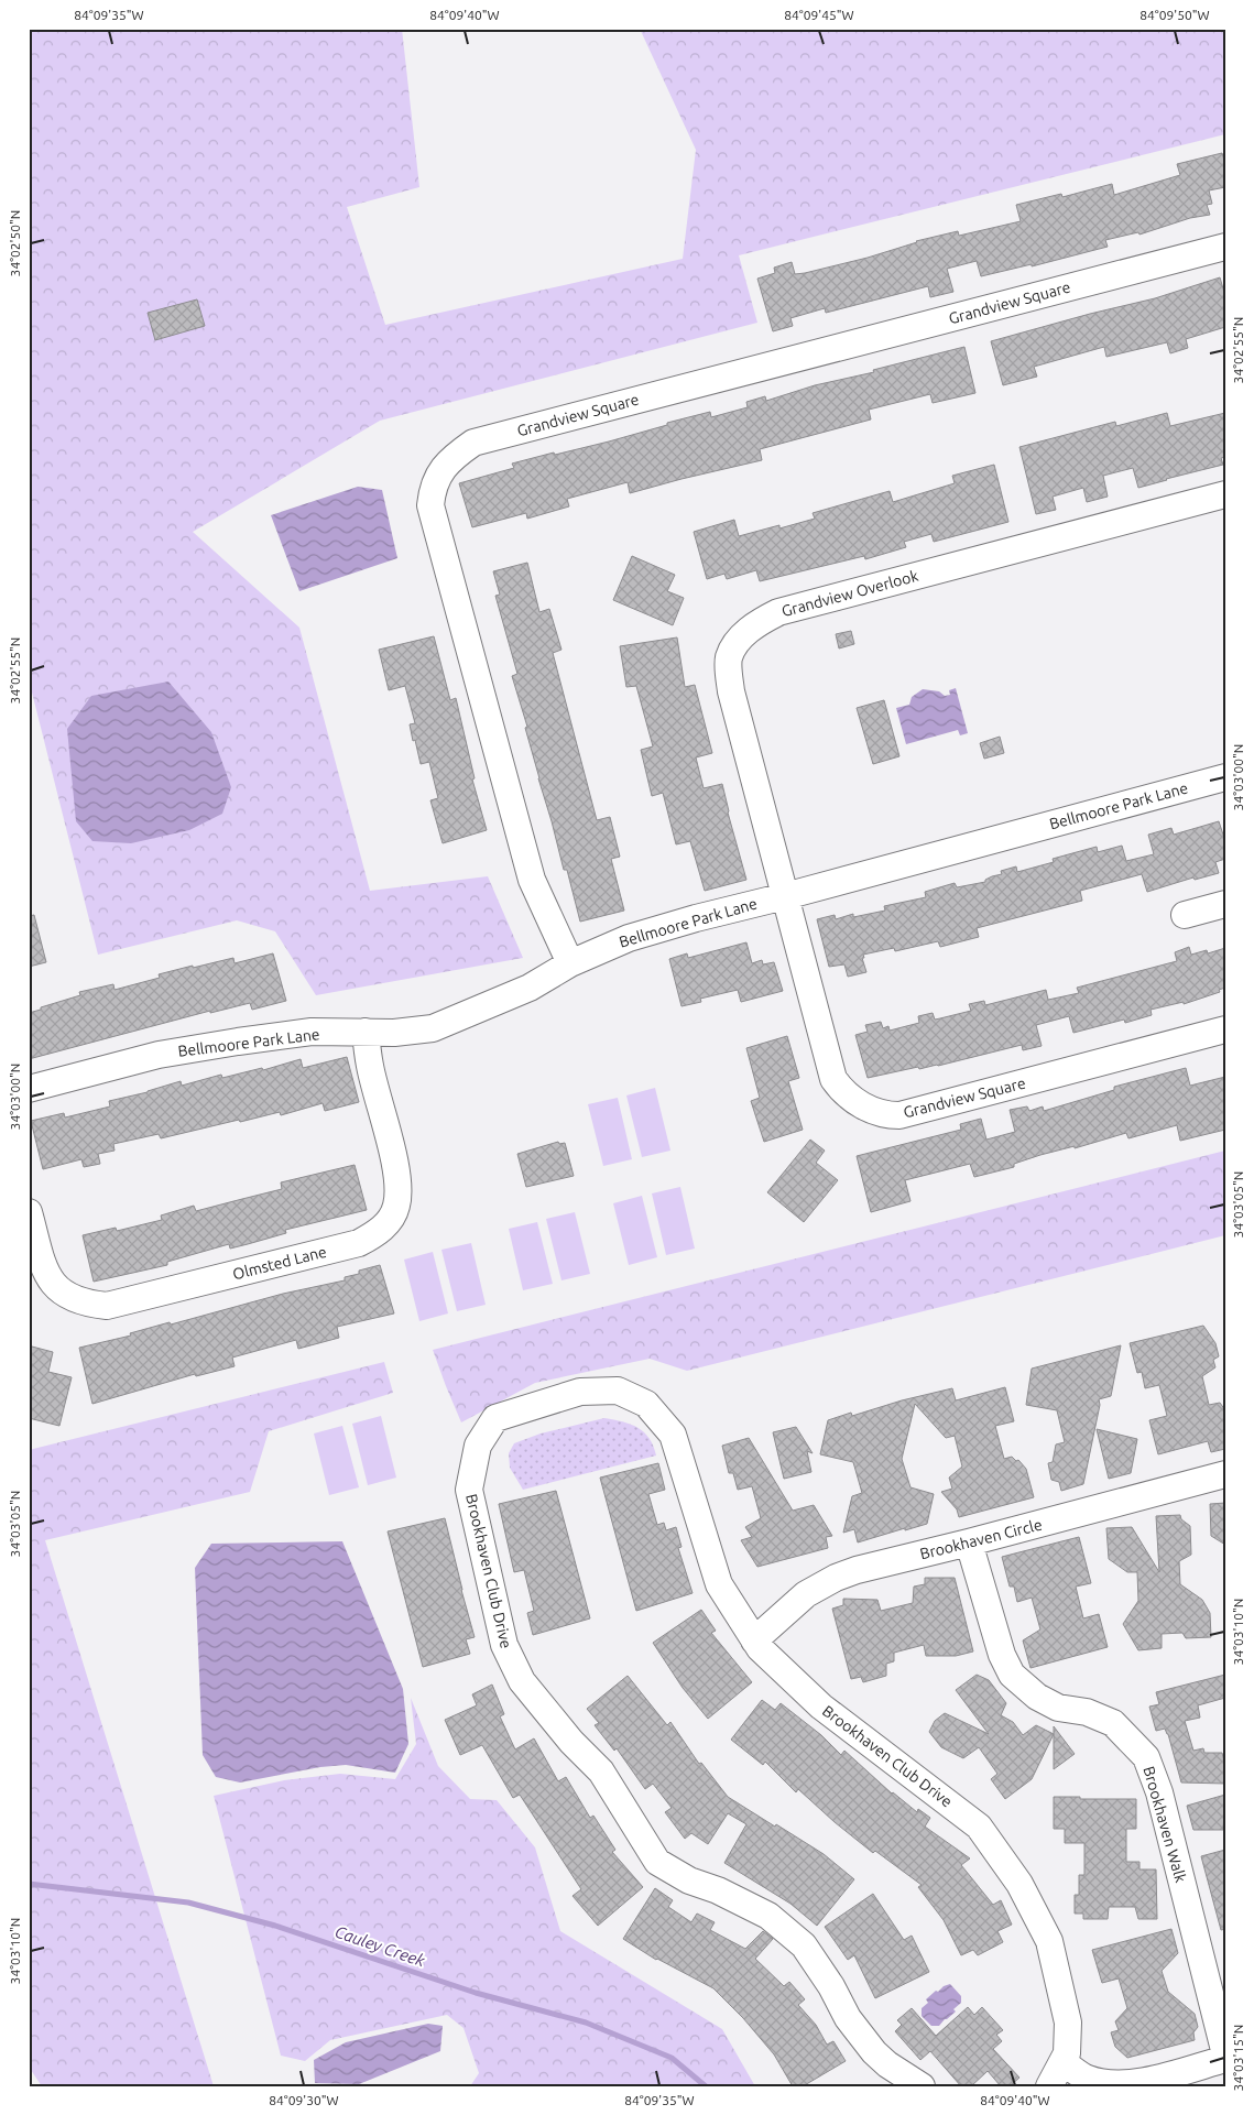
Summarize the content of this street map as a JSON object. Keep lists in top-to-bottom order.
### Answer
{
  "streets": {
    "street": [
      "Grandview Square",
      "Grandview Overlook",
      "Bellmoore Park Lane",
      "Olmsted Lane",
      "Brookhaven Circle",
      "Brookhaven Club Drive",
      "Brookhaven Walk"
    ]
  },
  "crossings": [
    ["Grandview Square", "Grandview Overlook"],
    ["Grandview Square", "Bellmoore Park Lane"],
    ["Grandview Overlook", "Bellmoore Park Lane"],
    ["Bellmoore Park Lane", "Olmsted Lane"],
    ["Brookhaven Circle", "Brookhaven Club Drive"],
    ["Brookhaven Circle", "Brookhaven Walk"]
  ],
  "water": ["Cauley Creek"],
  "coordinates": [
    "84°09'35\"W",
    "84°09'40\"W",
    "84°09'45\"W",
    "84°09'50\"W",
    "34°02'50\"N",
    "34°02'55\"N",
    "34°03'00\"N",
    "34°03'05\"N",
    "34°03'10\"N",
    "34°03'15\"N",
    "84°09'30\"W"
  ]
}
